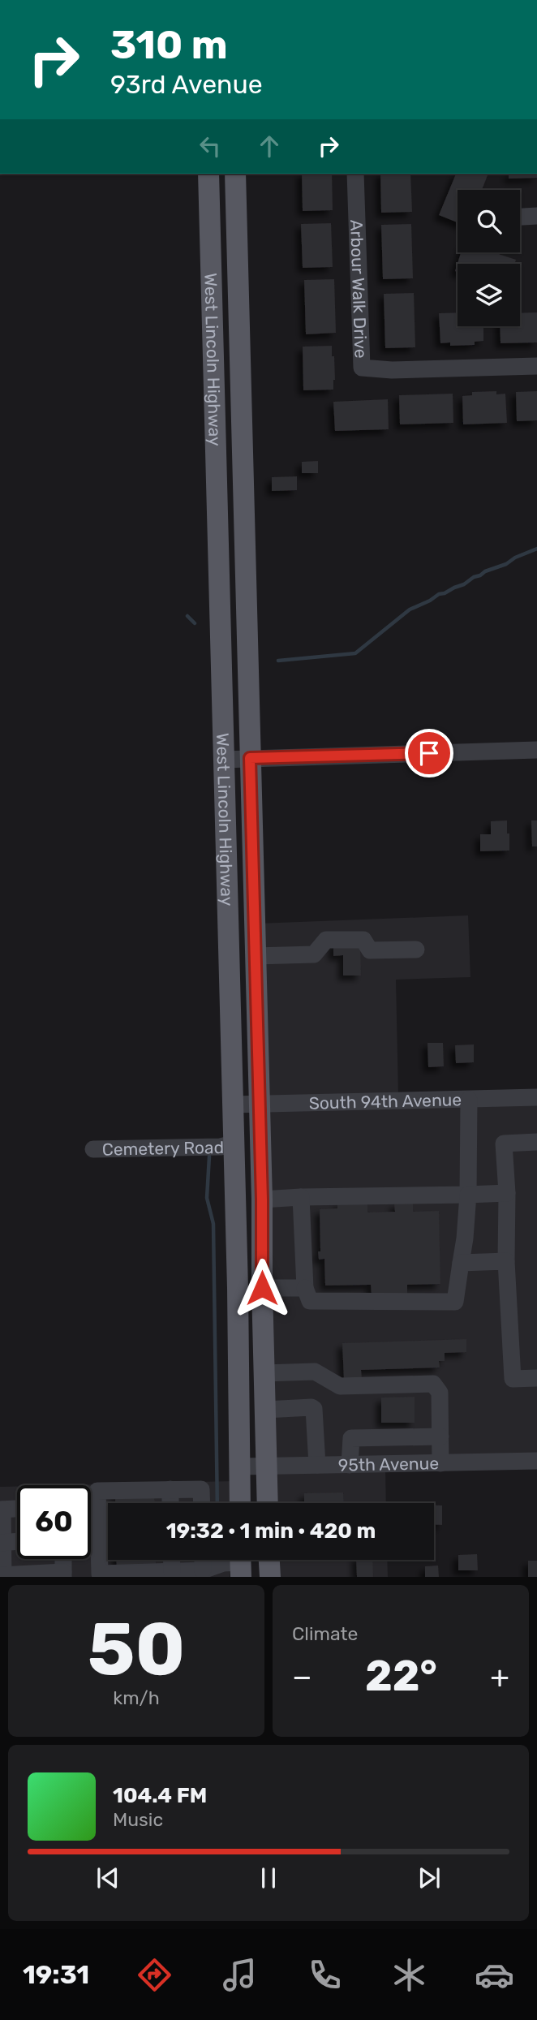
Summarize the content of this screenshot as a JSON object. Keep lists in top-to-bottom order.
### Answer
{
  "streets": {
    "main road": ["West Lincoln Highway"],
    "street": [
      "Arbour Walk Drive",
      "South 94th Avenue",
      "Cemetery Road",
      "95th Avenue"
    ]
  },
  "crossings": [
    ["West Lincoln Highway", "South 94th Avenue"],
    ["West Lincoln Highway", "Cemetery Road"],
    ["West Lincoln Highway", "95th Avenue"]
  ],
  "page": {
    "turn": ["310 m", "93rd Avenue"],
    "limit": "60",
    "trip": "19:32 · 1 min · 420 m",
    "tile": [
      ["50", "km/h"],
      "Climate"
    ],
    "heat": ["−", "22°", "+"],
    "song": ["104.4 FM", "Music"],
    "tabs": "19:31"
  }
}
